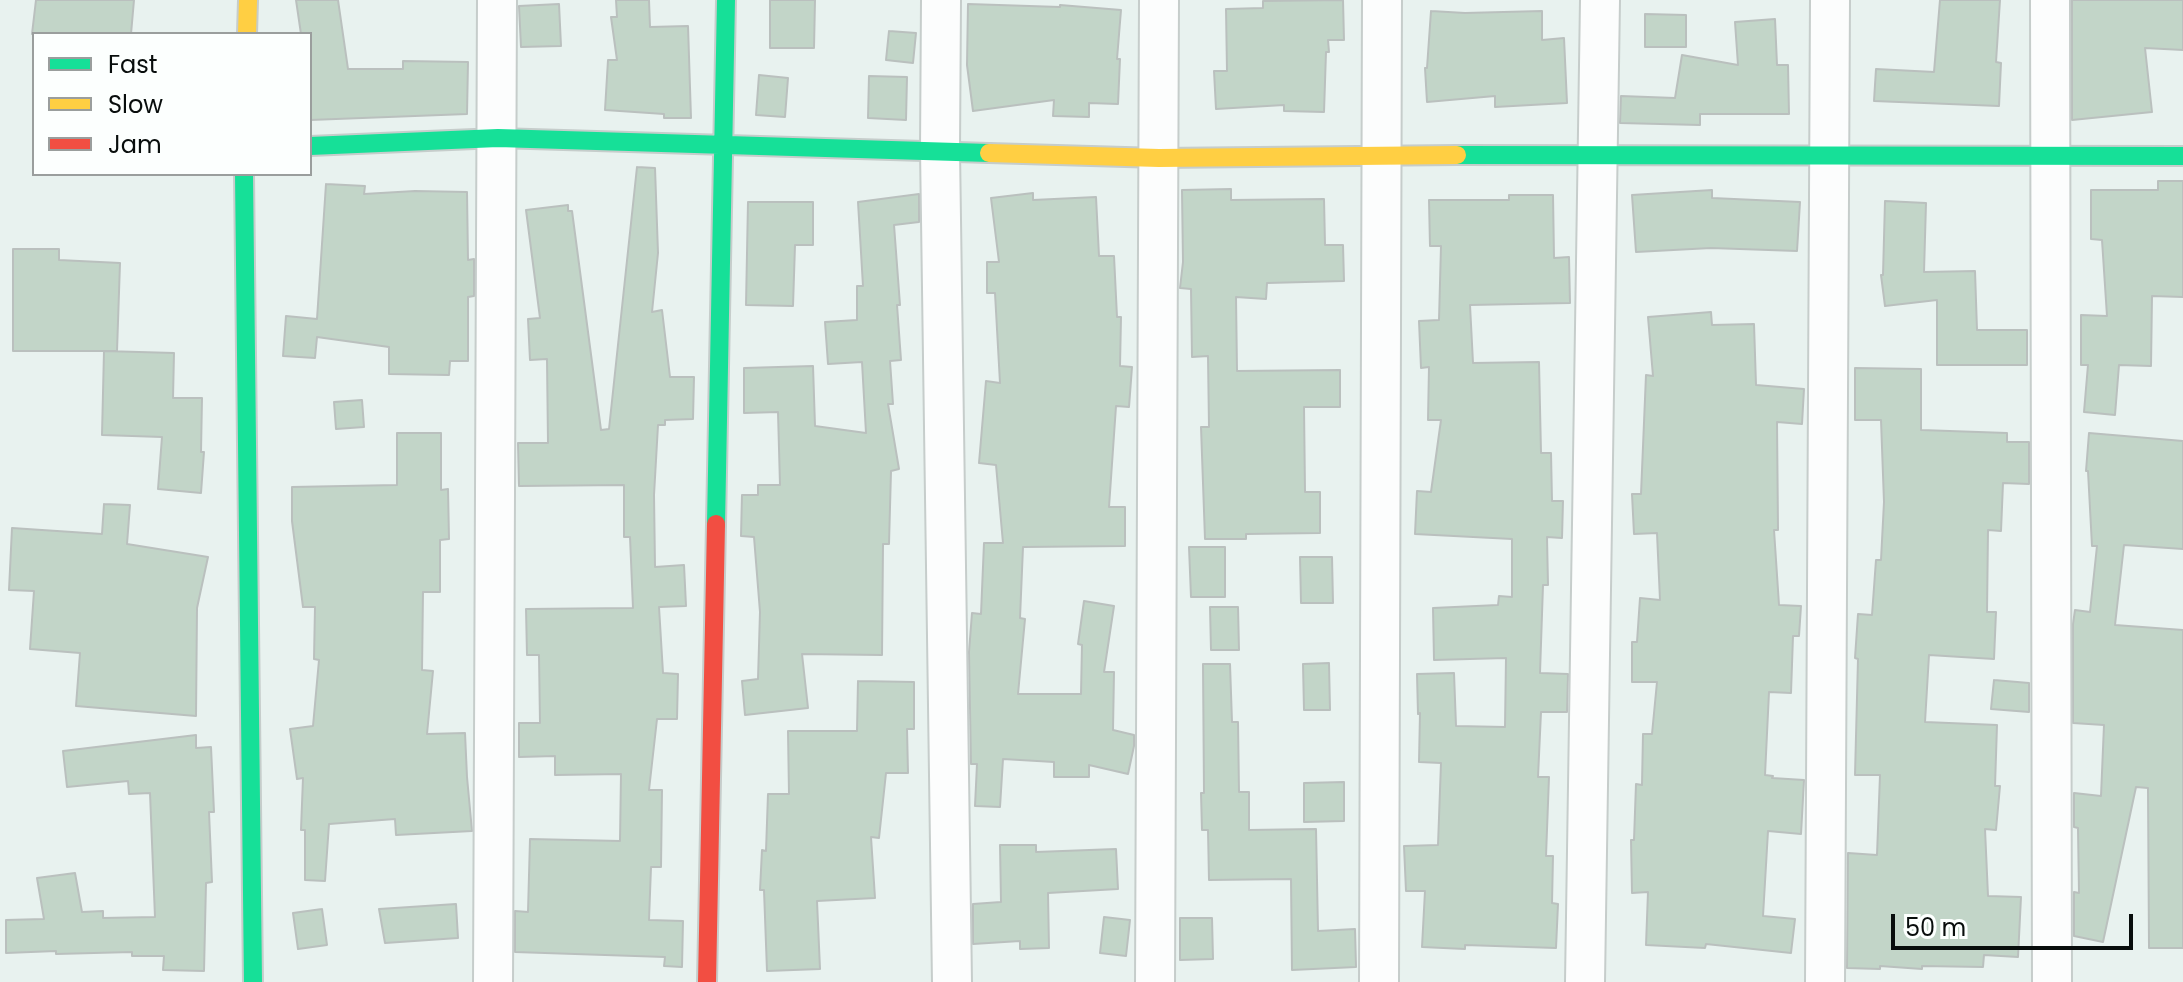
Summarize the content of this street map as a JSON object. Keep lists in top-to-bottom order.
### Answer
{
  "legend": ["Fast", "Slow", "Jam"],
  "scale_bar": "50 m"
}
